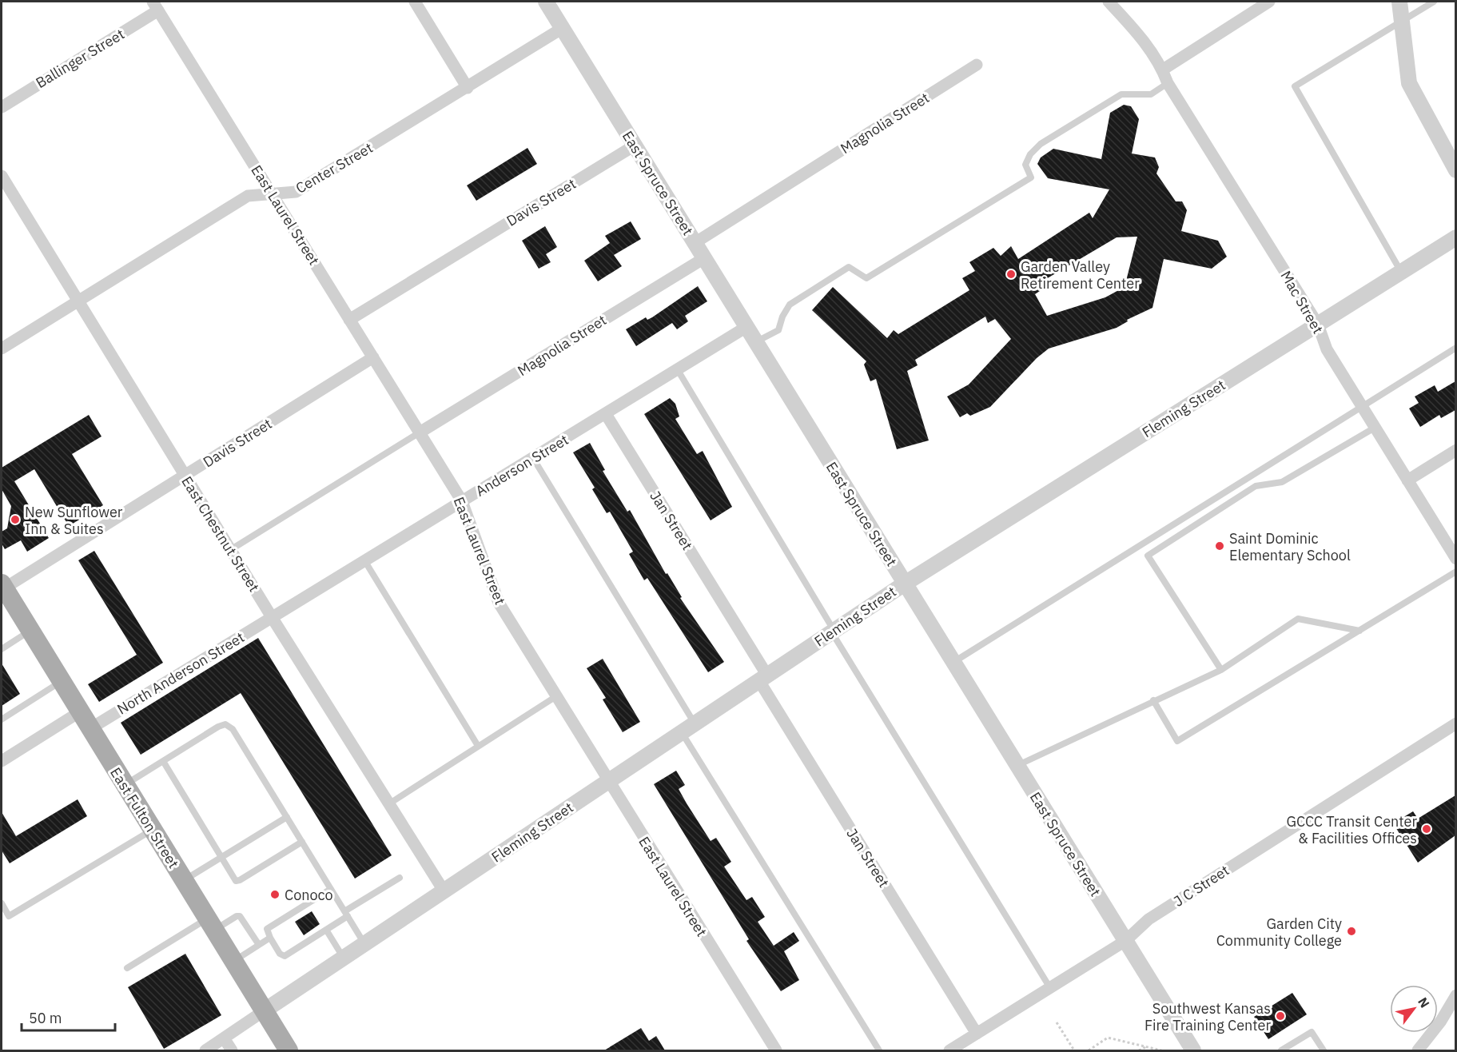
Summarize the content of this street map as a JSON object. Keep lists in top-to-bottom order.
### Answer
{
  "streets": {
    "main road": ["East Fulton Street"],
    "street": [
      "Ballinger Street",
      "Magnolia Street",
      "Center Street",
      "East Spruce Street",
      "Davis Street",
      "East Laurel Street",
      "Mac Street",
      "Fleming Street",
      "Anderson Street",
      "Jan Street",
      "East Chestnut Street",
      "North Anderson Street",
      "J C Street"
    ]
  },
  "crossings": [
    ["Ballinger Street", "East Laurel Street"],
    ["Magnolia Street", "East Spruce Street"],
    ["Magnolia Street", "East Laurel Street"],
    ["Center Street", "East Spruce Street"],
    ["Center Street", "East Laurel Street"],
    ["Center Street", "East Chestnut Street"],
    ["East Spruce Street", "Davis Street"],
    ["East Spruce Street", "Fleming Street"],
    ["East Spruce Street", "Anderson Street"],
    ["East Spruce Street", "J C Street"],
    ["Davis Street", "East Laurel Street"],
    ["Davis Street", "East Chestnut Street"],
    ["Davis Street", "East Fulton Street"],
    ["East Laurel Street", "Fleming Street"],
    ["East Laurel Street", "Anderson Street"],
    ["Mac Street", "Fleming Street"],
    ["Fleming Street", "Jan Street"],
    ["Fleming Street", "East Chestnut Street"],
    ["Fleming Street", "East Fulton Street"],
    ["Anderson Street", "Jan Street"],
    ["Anderson Street", "East Chestnut Street"],
    ["Anderson Street", "North Anderson Street"],
    ["Jan Street", "J C Street"],
    ["East Chestnut Street", "North Anderson Street"],
    ["North Anderson Street", "East Fulton Street"]
  ],
  "places": [
    "Garden Valley Retirement Center",
    "New Sunflower Inn & Suites",
    "Saint Dominic Elementary School",
    "GCCC Transit Center & Facilities Offices",
    "Conoco",
    "Garden City Community College",
    "Southwest Kansas Fire Training Center"
  ],
  "scale_bar": "50 m",
  "north": "top right"
}
